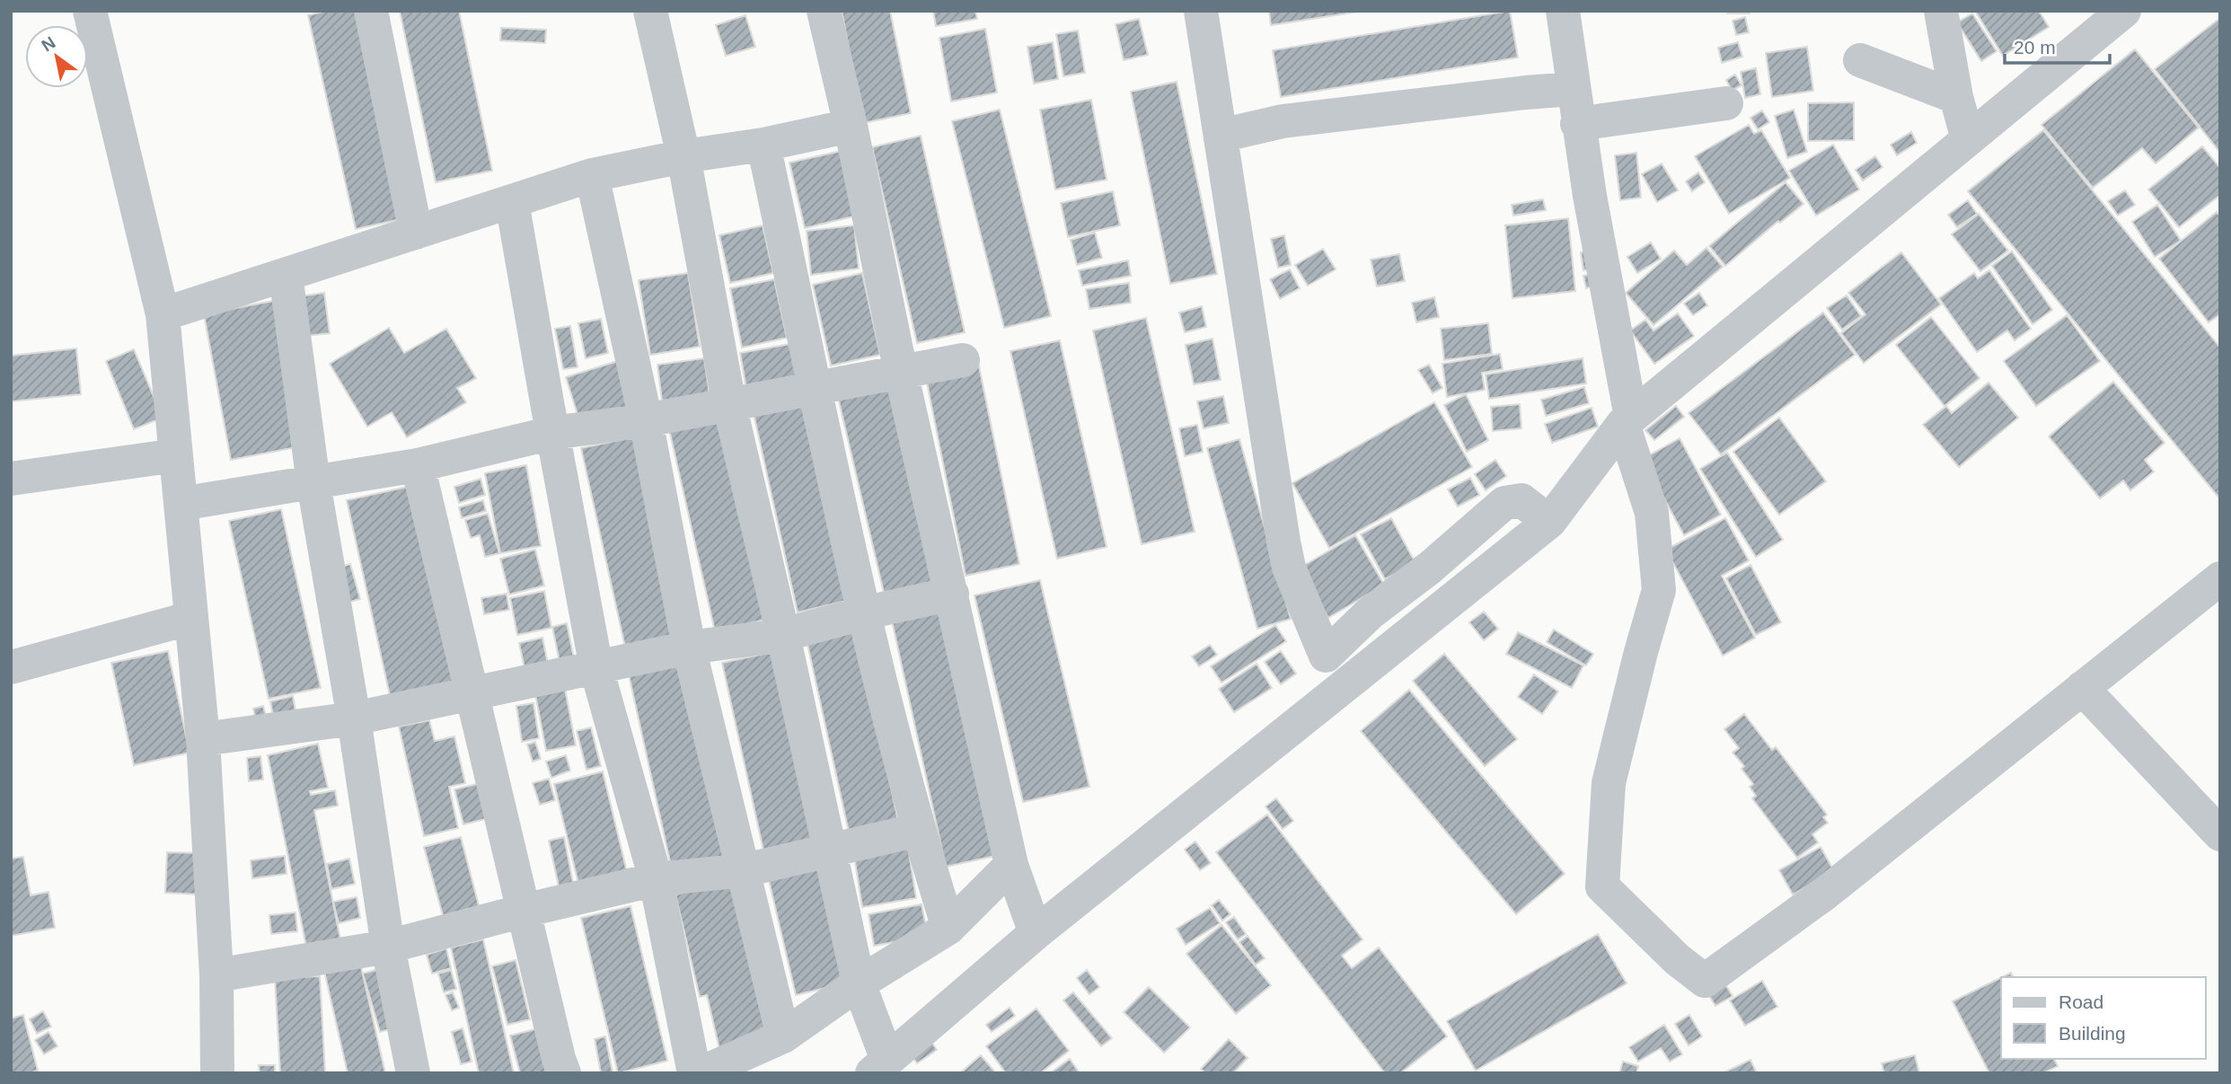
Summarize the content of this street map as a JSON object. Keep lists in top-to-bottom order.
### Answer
{
  "legend": ["Road", "Building"],
  "scale_bar": "20 m",
  "north": "top left"
}
